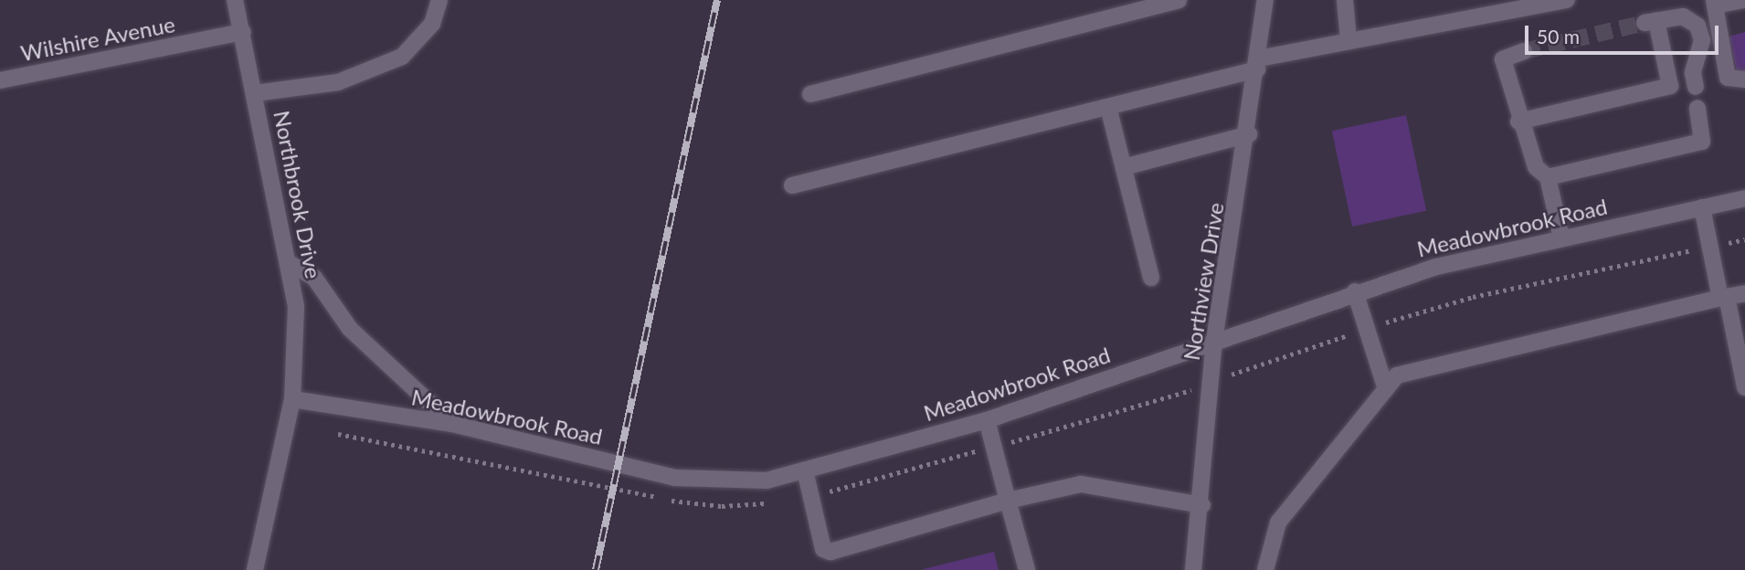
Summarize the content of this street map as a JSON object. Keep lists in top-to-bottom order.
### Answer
{
  "streets": {
    "street": [
      "Wilshire Avenue",
      "Northbrook Drive",
      "Meadowbrook Road",
      "Northview Drive"
    ]
  },
  "crossings": [
    ["Wilshire Avenue", "Northbrook Drive"],
    ["Northbrook Drive", "Meadowbrook Road"],
    ["Meadowbrook Road", "Northview Drive"]
  ],
  "scale_bar": "50 m"
}
